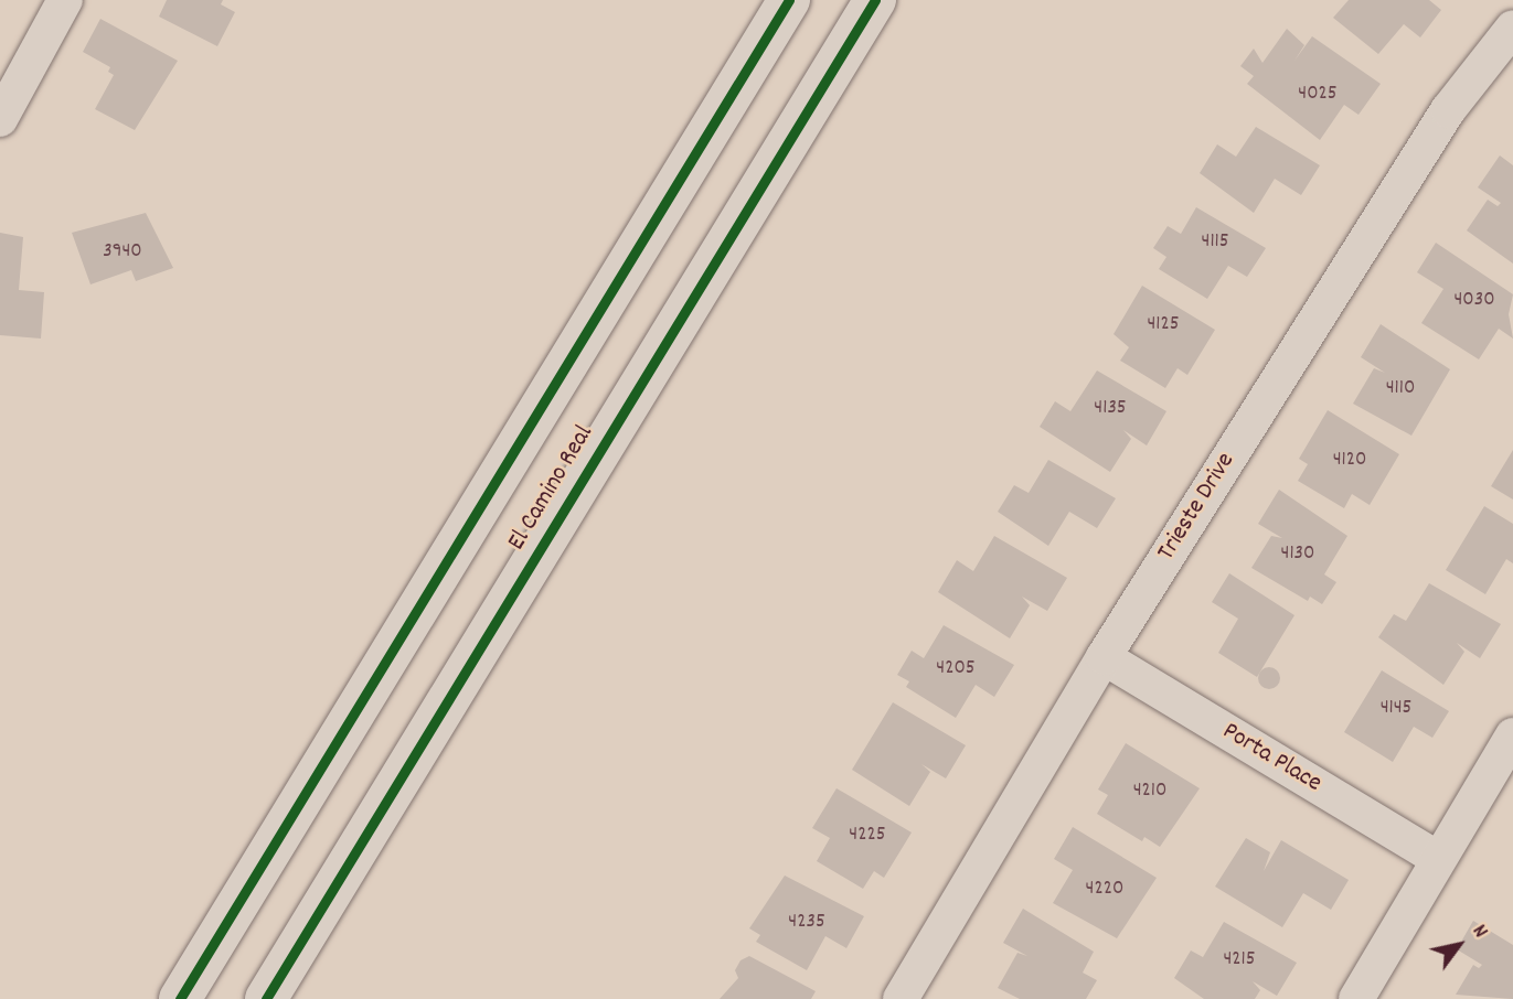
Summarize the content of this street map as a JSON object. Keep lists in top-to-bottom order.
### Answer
{
  "streets": {
    "main road": ["El Camino Real"],
    "street": ["Trieste Drive", "Porta Place"]
  },
  "crossings": [
    ["Trieste Drive", "Porta Place"]
  ],
  "house_numbers": [
    "4025",
    "4115",
    "3940",
    "4030",
    "4125",
    "4110",
    "4135",
    "4120",
    "4130",
    "4205",
    "4145",
    "4210",
    "4225",
    "4220",
    "4235",
    "4215"
  ],
  "north": "top right"
}
